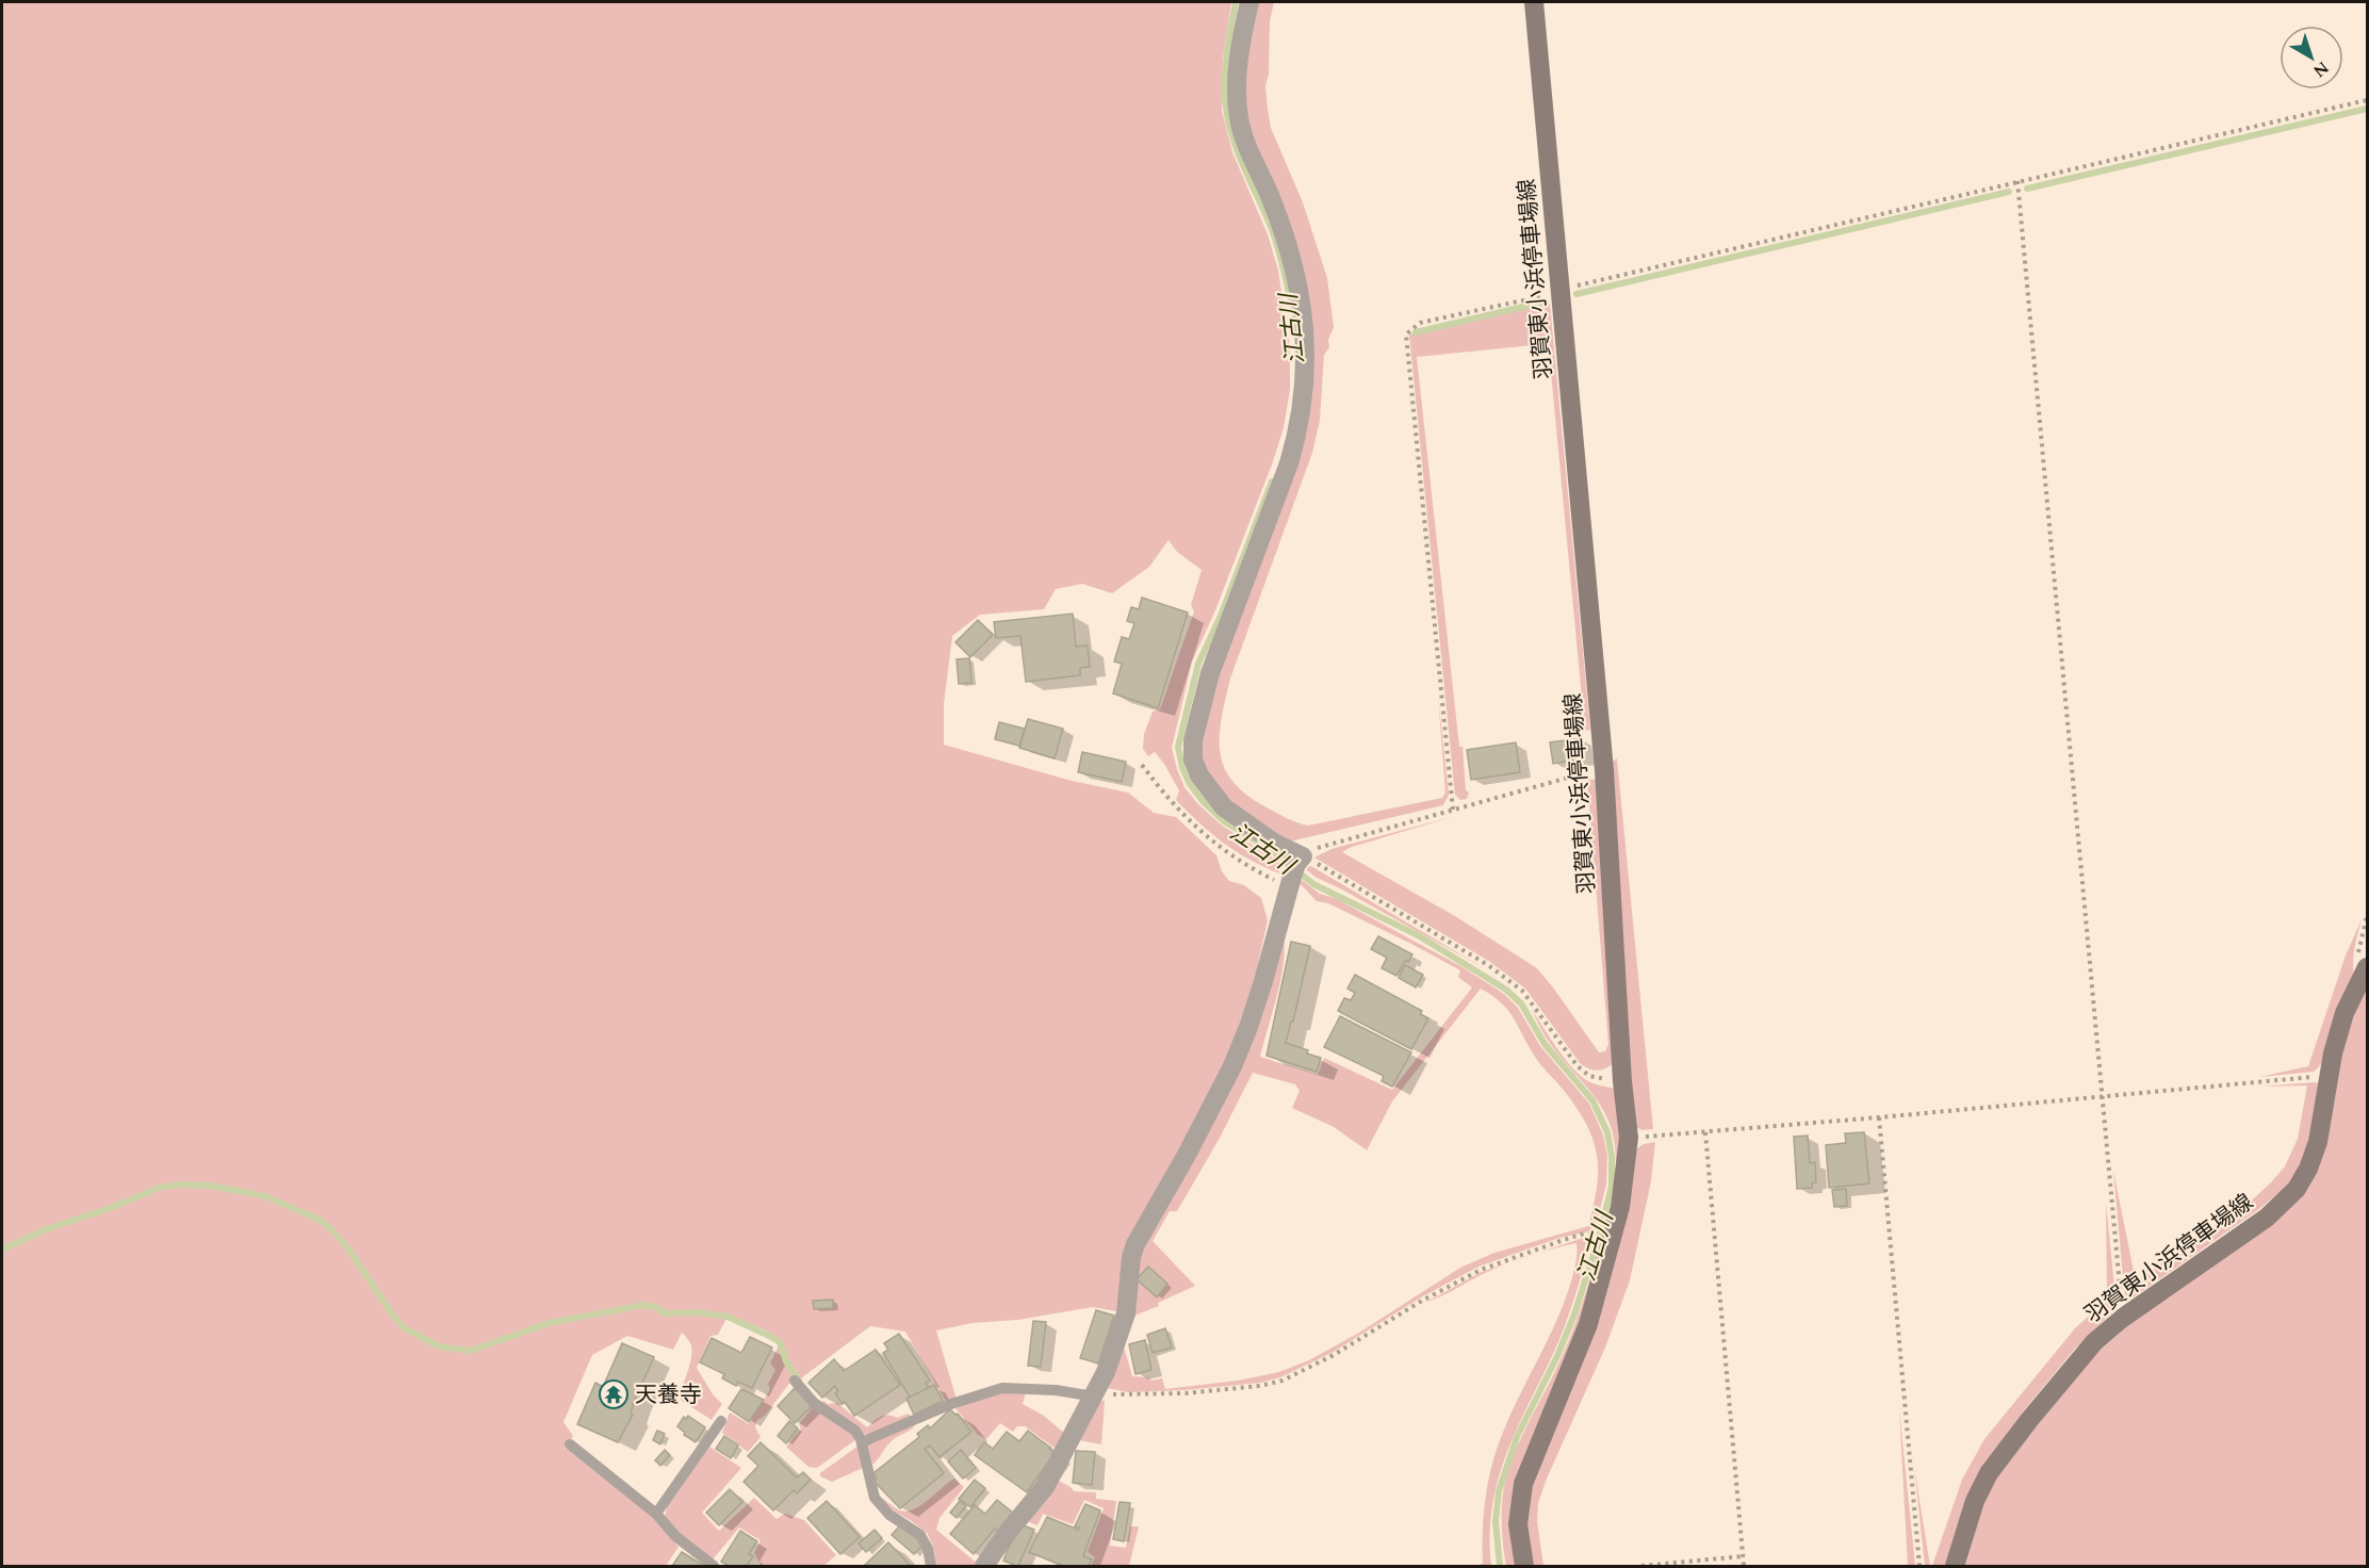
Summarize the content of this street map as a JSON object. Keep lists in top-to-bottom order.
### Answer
{
  "streets": {
    "main road": ["羽賀東小浜停車場線"]
  },
  "water": ["江古川"],
  "places": {
    "temple": ["天養寺"]
  },
  "north": "bottom right"
}
